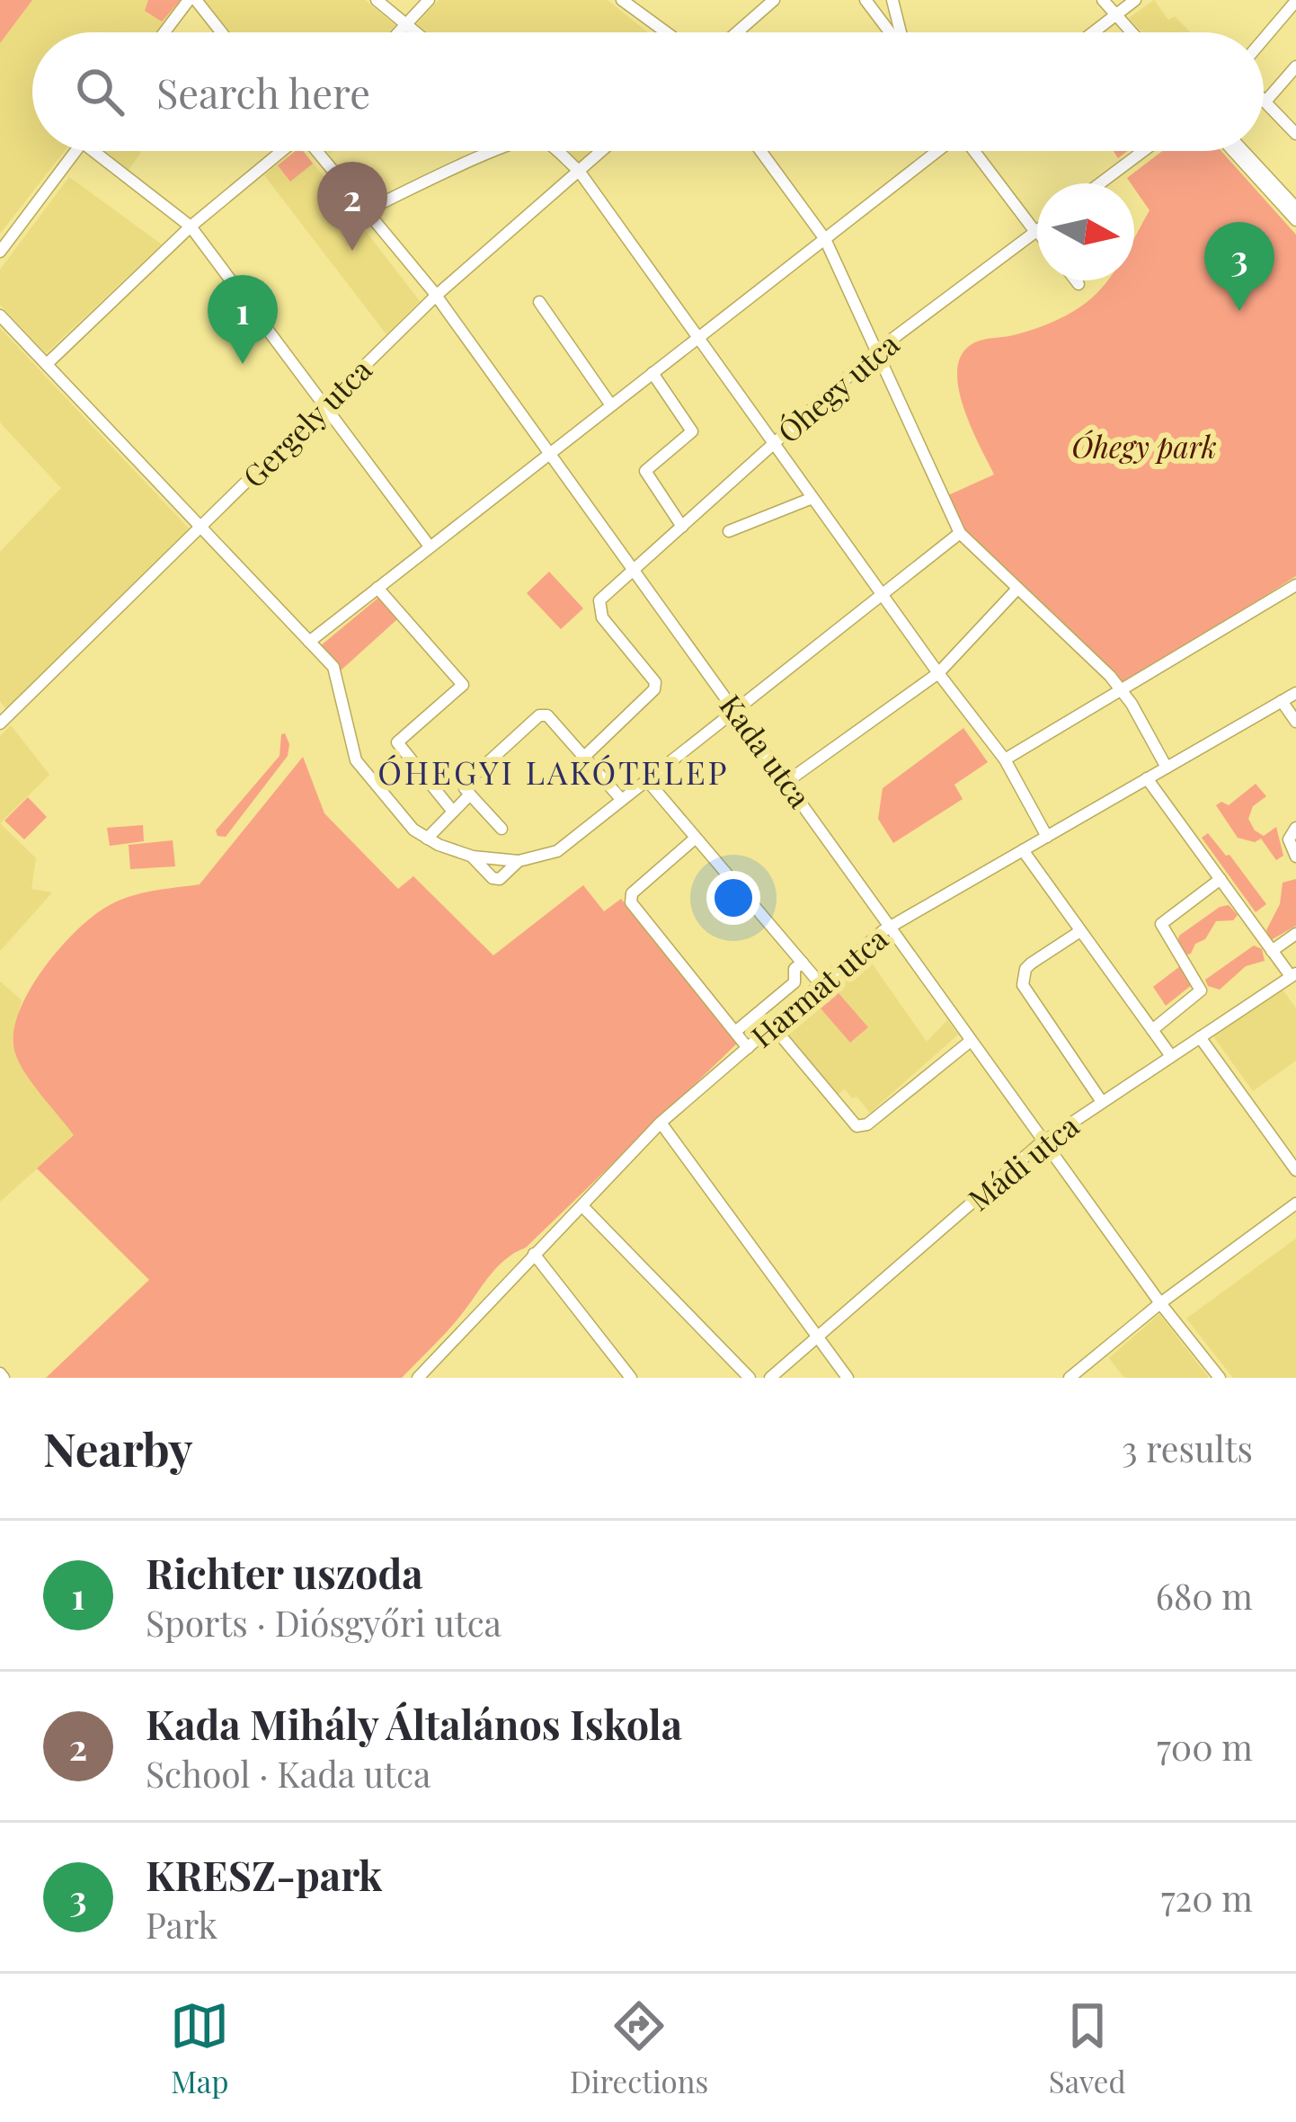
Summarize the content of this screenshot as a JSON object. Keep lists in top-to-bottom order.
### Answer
{
  "streets": {
    "street": [
      "Óhegy utca",
      "Gergely utca",
      "Kada utca",
      "Harmat utca",
      "Mádi utca"
    ]
  },
  "crossings": [
    ["Óhegy utca", "Kada utca"],
    ["Gergely utca", "Kada utca"],
    ["Kada utca", "Harmat utca"],
    ["Kada utca", "Mádi utca"]
  ],
  "districts": ["ÓHEGYI LAKÓTELEP"],
  "parks": ["Óhegy park"],
  "north": "right",
  "page": {
    "search": "Search here",
    "pins": ["2", "3", "1"],
    "heading": ["Nearby", "3 results"],
    "list": [
      {
        "mark": "1",
        "name": "Richter uszoda",
        "note": "Sports · Diósgyőri utca",
        "value": "680 m"
      },
      {
        "mark": "2",
        "name": "Kada Mihály Általános Iskola",
        "note": "School · Kada utca",
        "value": "700 m"
      },
      {
        "mark": "3",
        "name": "KRESZ-park",
        "note": "Park",
        "value": "720 m"
      }
    ],
    "nav": ["Map", "Directions", "Saved"]
  }
}
